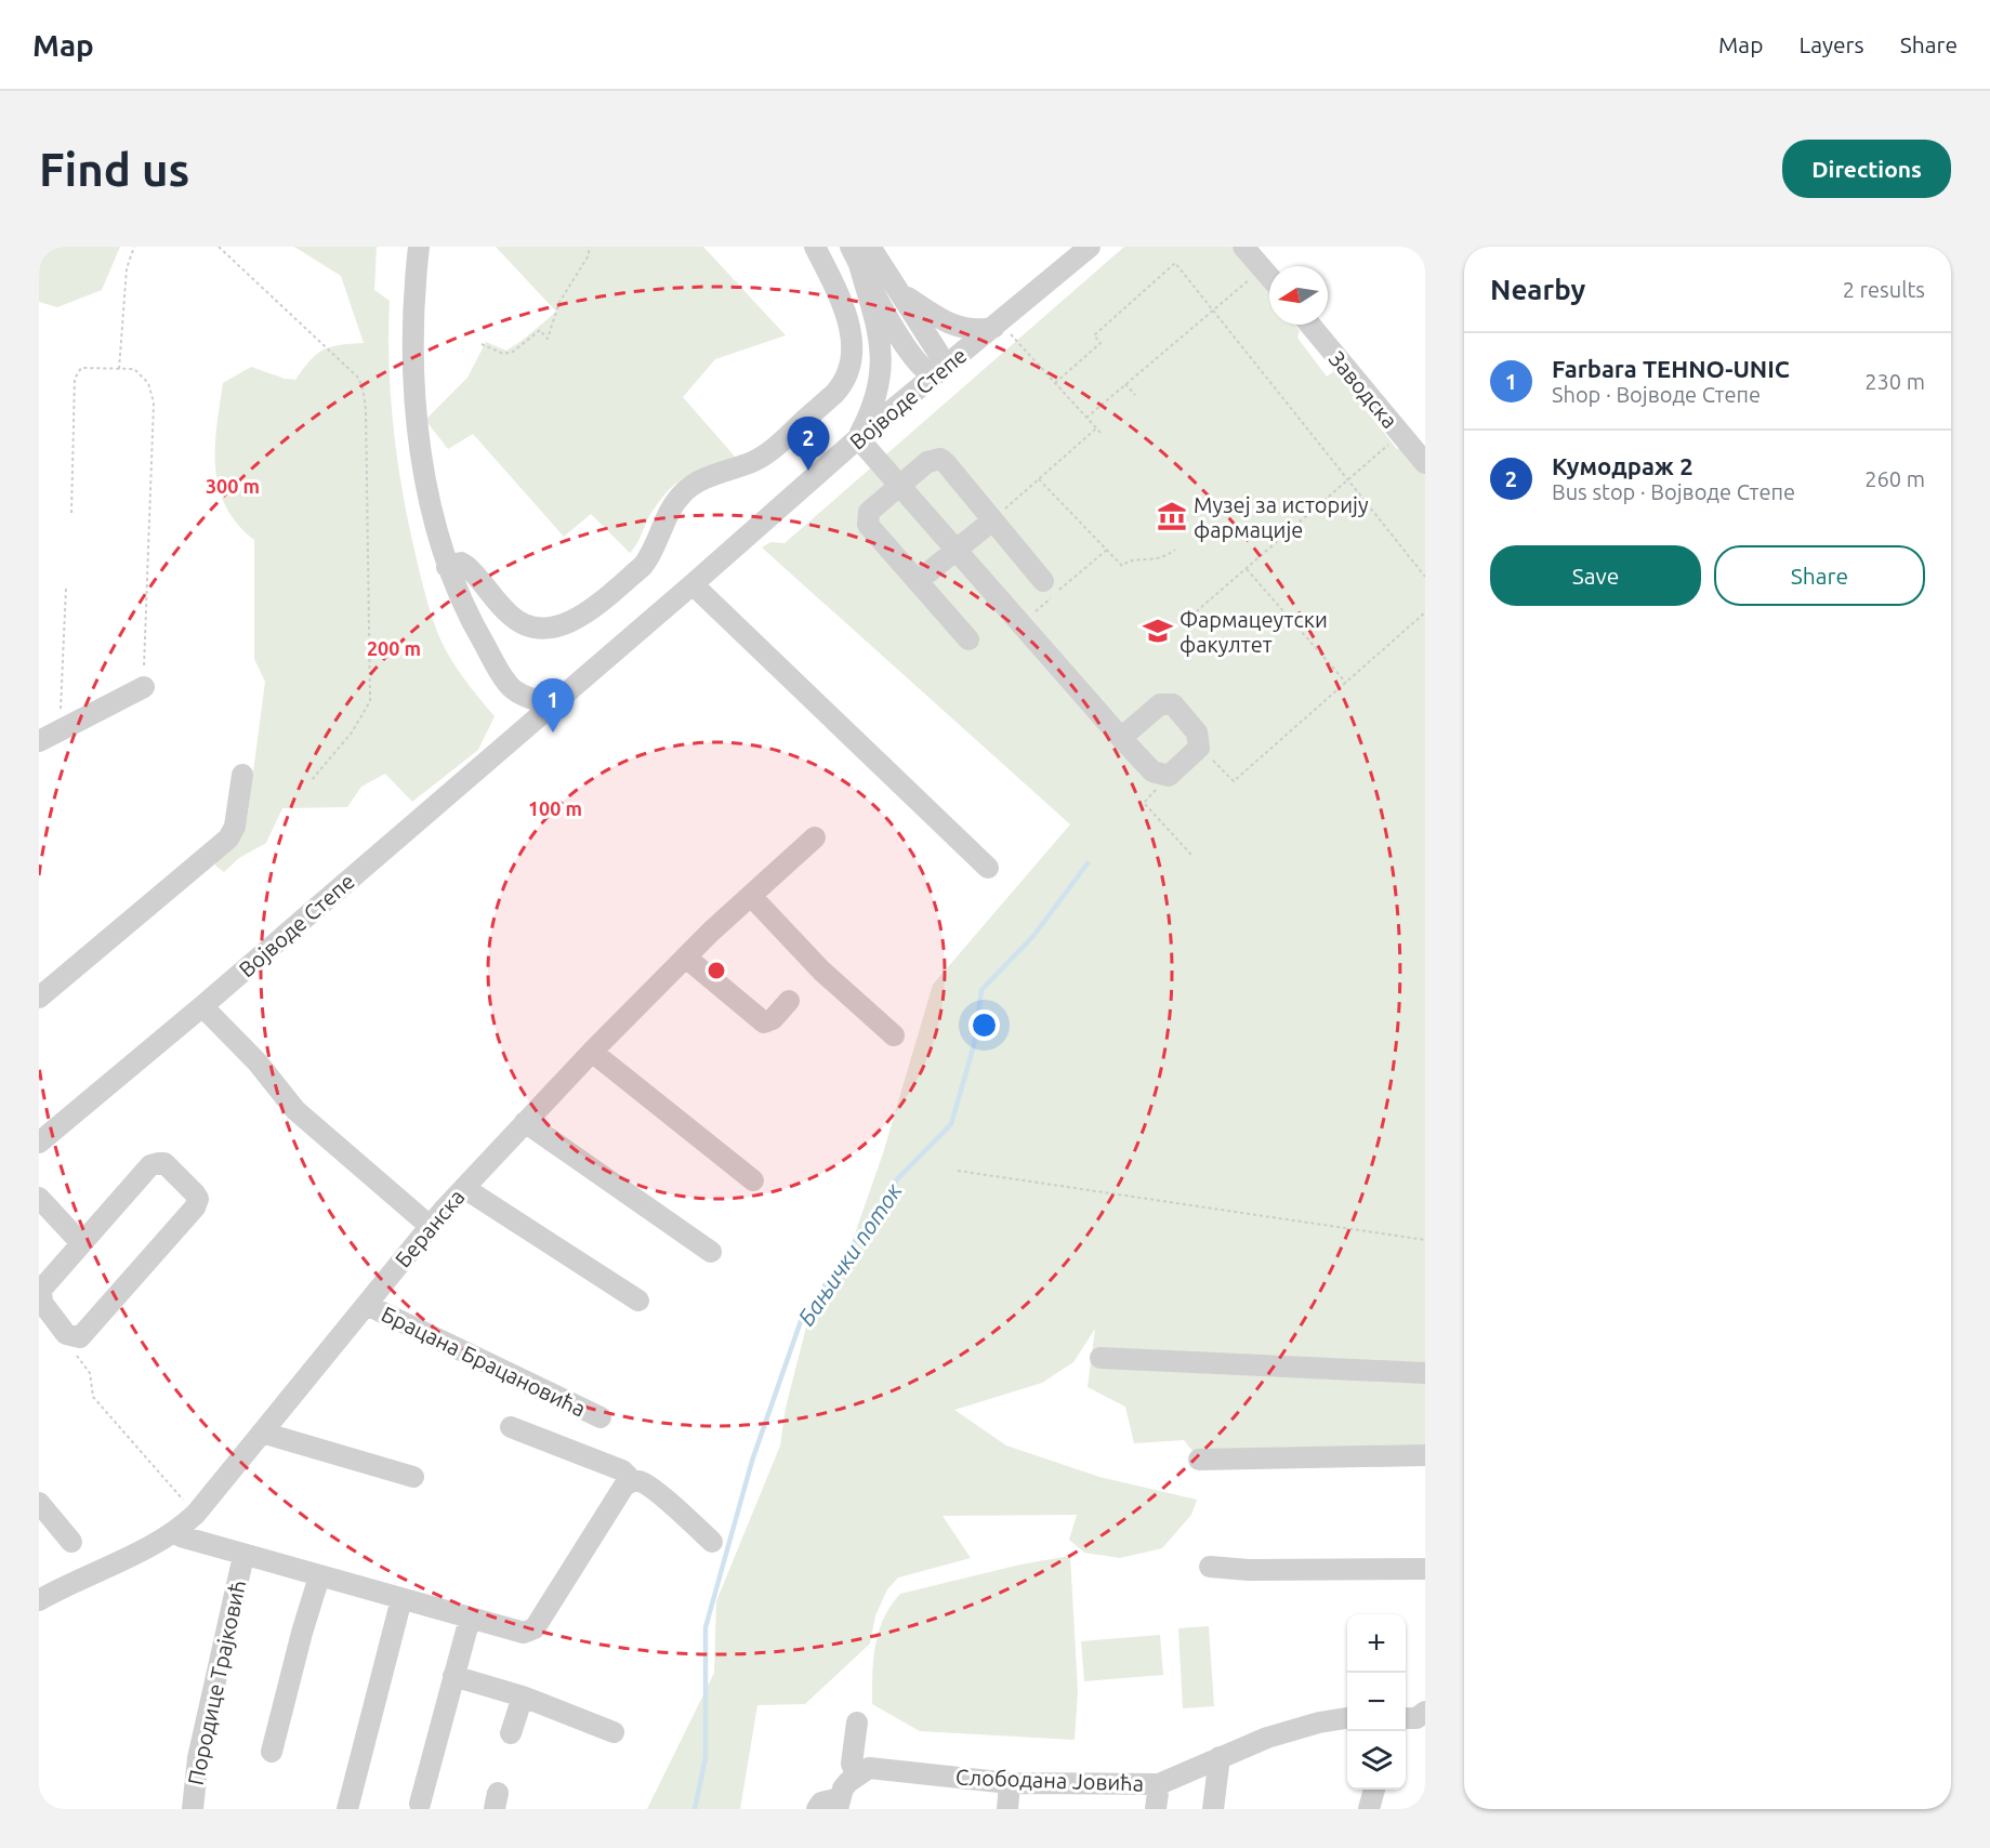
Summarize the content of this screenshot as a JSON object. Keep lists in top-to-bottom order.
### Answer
{
  "streets": {
    "street": [
      "Заводска",
      "Војводе Степе",
      "Беранска",
      "Брацана Брацановића",
      "Породице Трајковић",
      "Слободана Јовића"
    ]
  },
  "crossings": [
    ["Беранска", "Брацана Брацановића"]
  ],
  "water": ["Бањички поток"],
  "places": {
    "museum": ["Музеј за историју фармације"],
    "school or university": ["Фармацеутски факултет"]
  },
  "north": "left",
  "page": {
    "header": "Map",
    "nav": ["Map", "Layers", "Share"],
    "buttons": [
      "Directions",
      ["Save", "Share"]
    ],
    "title": "Find us",
    "heading": ["Nearby", "2 results"],
    "list": [
      {
        "mark": "1",
        "name": "Farbara TEHNO-UNIC",
        "note": "Shop · Војводе Степе",
        "value": "230 m"
      },
      {
        "mark": "2",
        "name": "Кумодраж 2",
        "note": "Bus stop · Војводе Степе",
        "value": "260 m"
      }
    ],
    "pins": ["2", "1"],
    "map_buttons": ["+", "−"]
  },
  "rings": ["300 m", "200 m", "100 m"]
}
